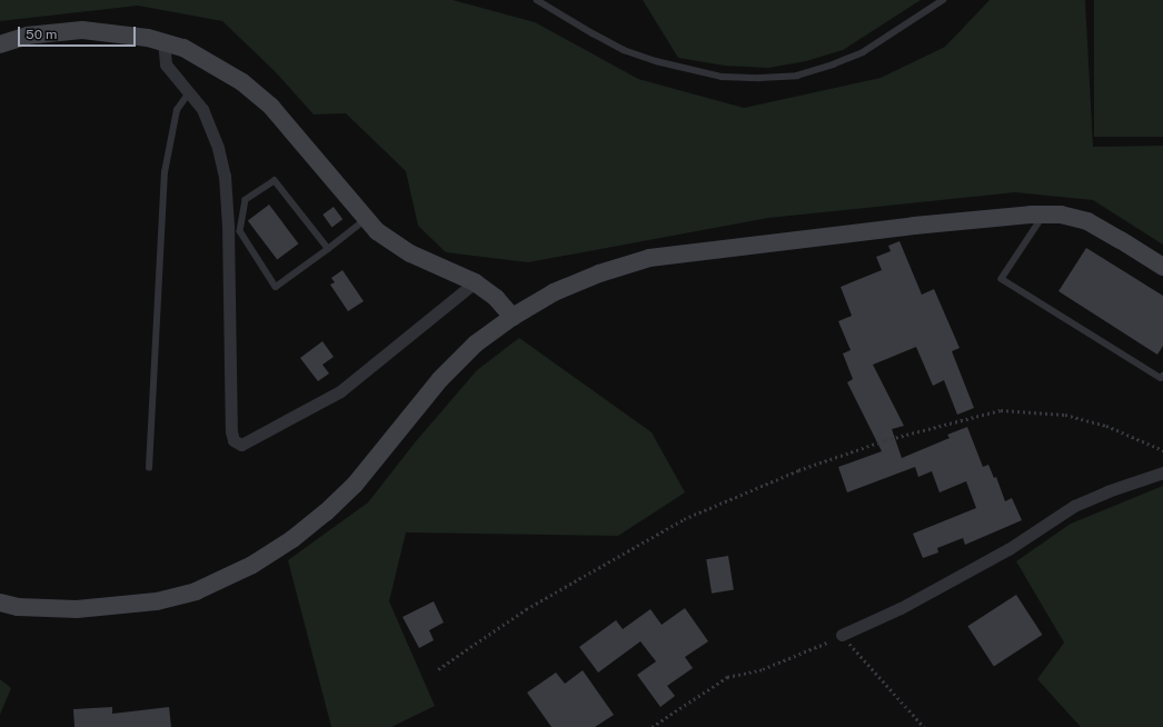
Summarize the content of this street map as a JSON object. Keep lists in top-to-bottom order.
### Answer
{
  "scale_bar": "50 m"
}
